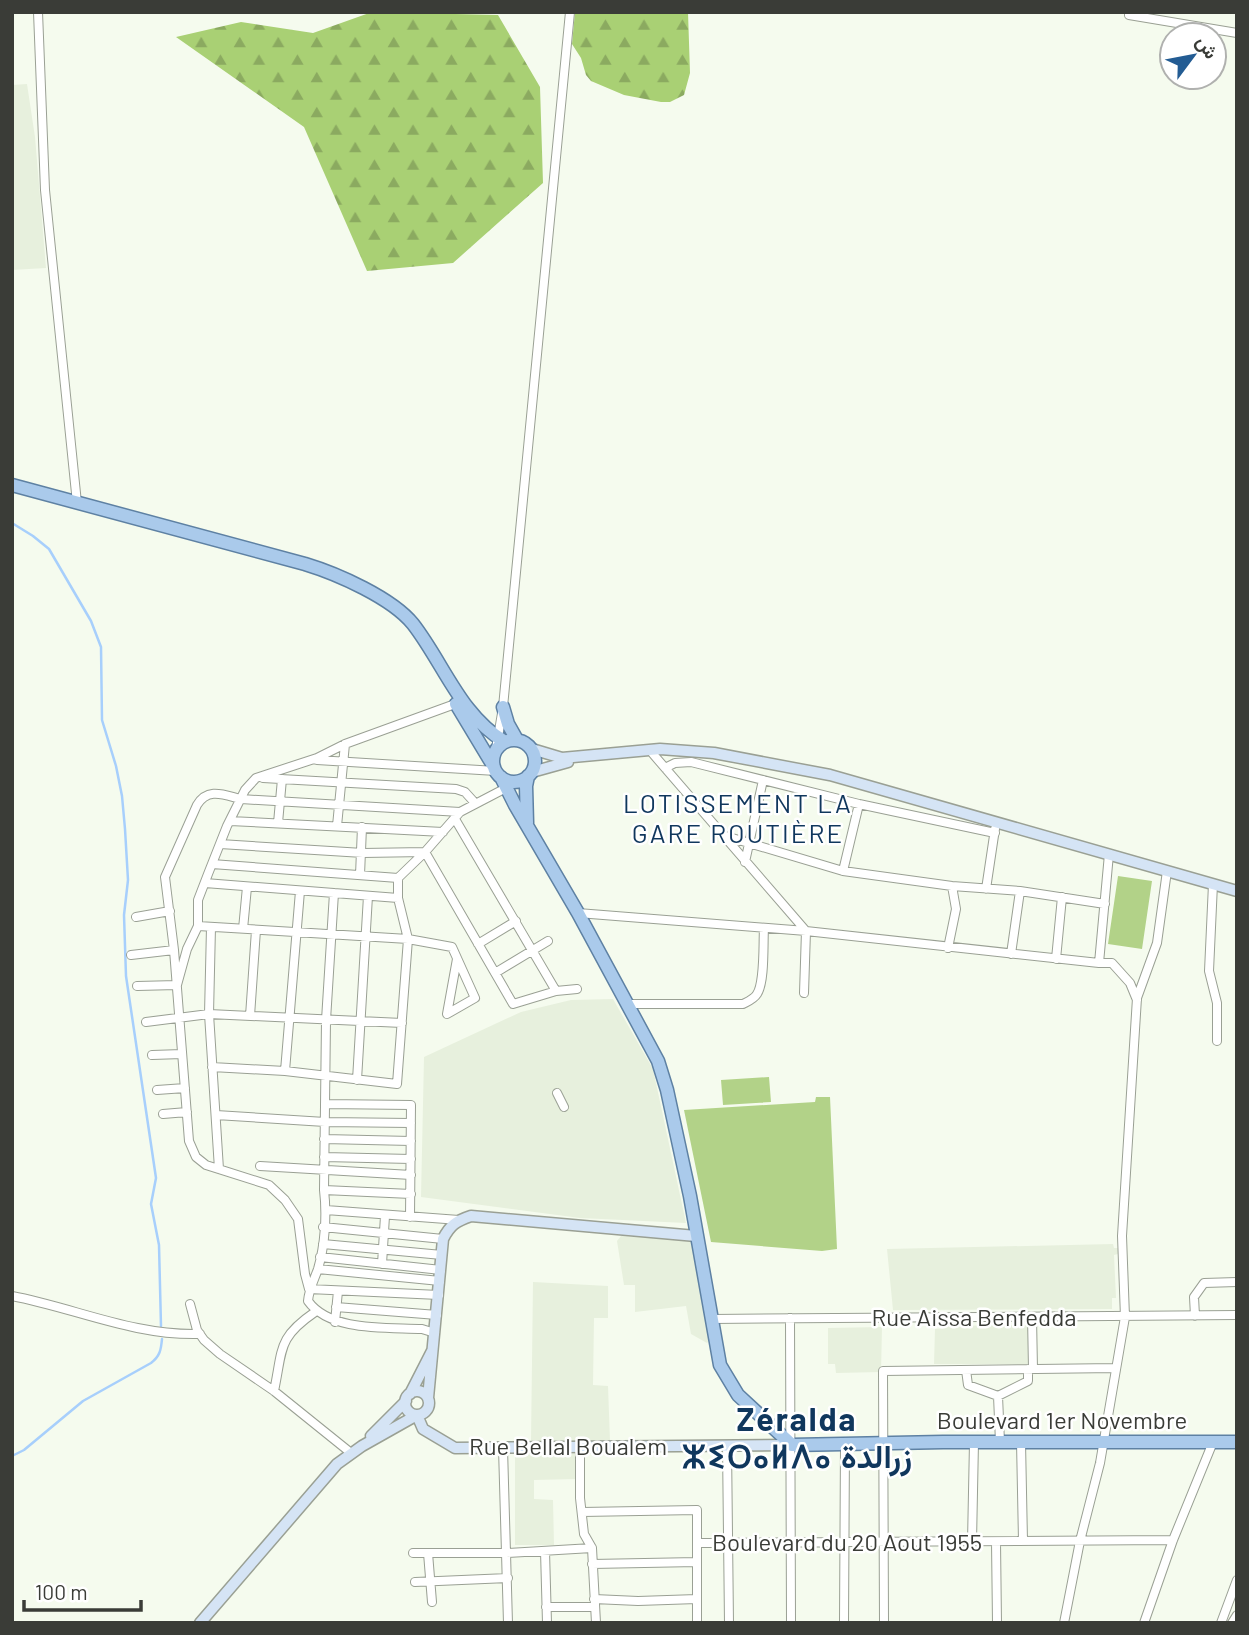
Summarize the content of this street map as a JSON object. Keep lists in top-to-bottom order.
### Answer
{
  "streets": {
    "main road": ["Boulevard 1er Novembre", "Rue Bellal Boualem"],
    "street": ["Rue Aissa Benfedda", "Boulevard du 20 Aout 1955"]
  },
  "crossings": [
    ["Boulevard 1er Novembre", "Rue Bellal Boualem"]
  ],
  "districts": ["LOTISSEMENT LA GARE ROUTIÈRE", "Zéralda ⵣⵉⵔⴰⵍⴷⴰ زرالدة"],
  "scale_bar": "100 m",
  "north": "top right"
}
